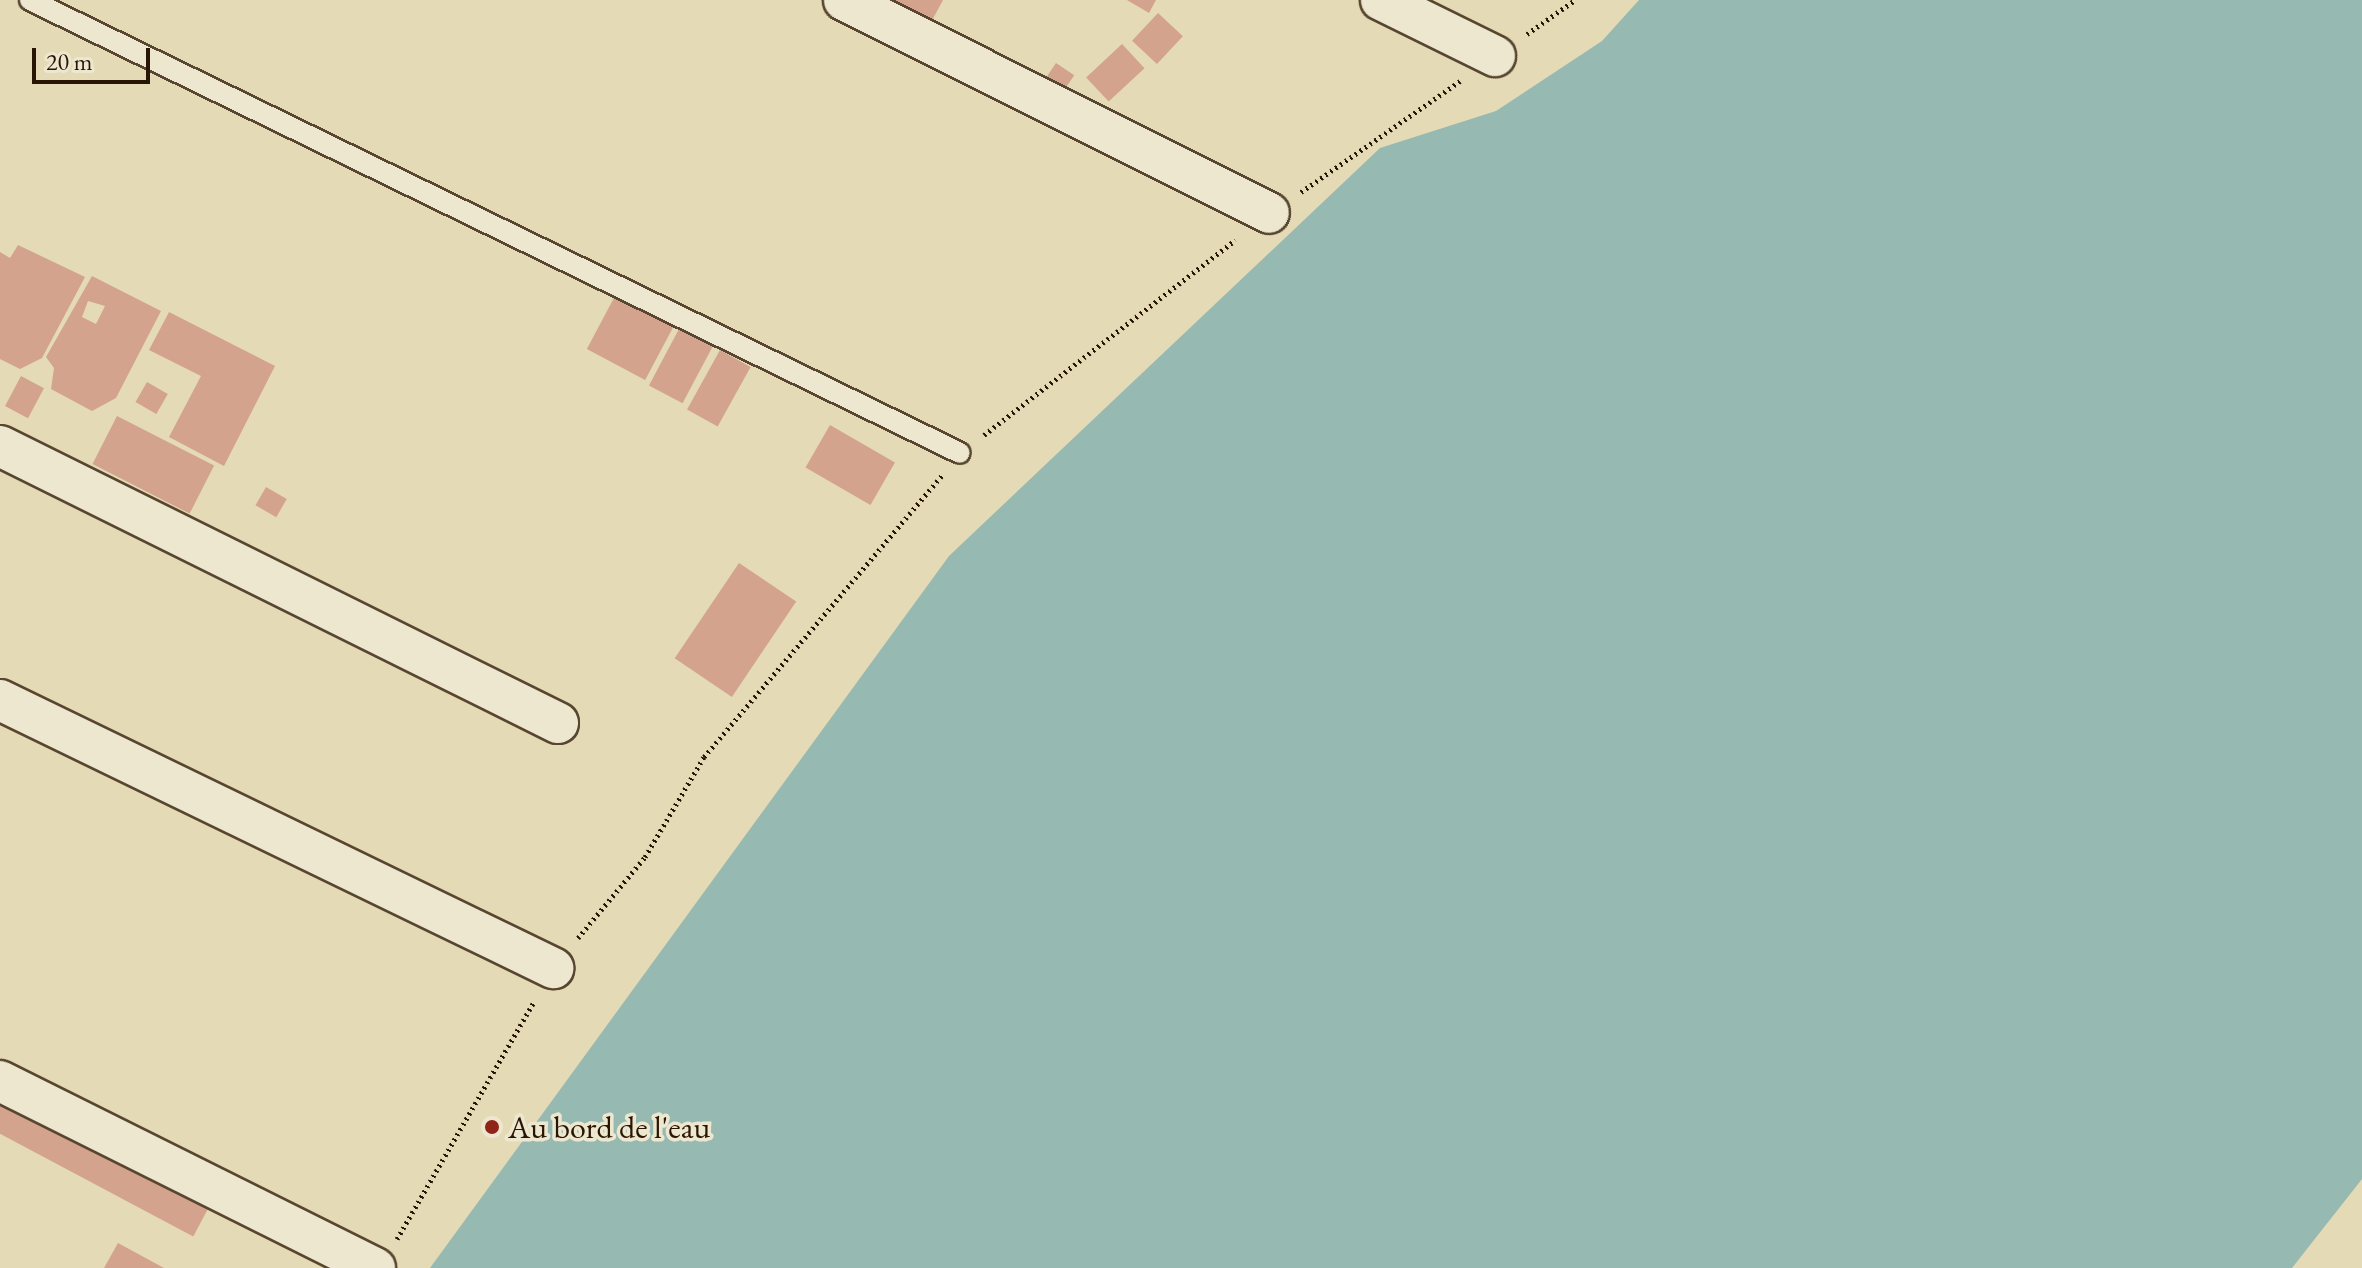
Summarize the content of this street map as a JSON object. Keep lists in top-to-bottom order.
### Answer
{
  "places": ["Au bord de l'eau"],
  "scale_bar": "20 m"
}
